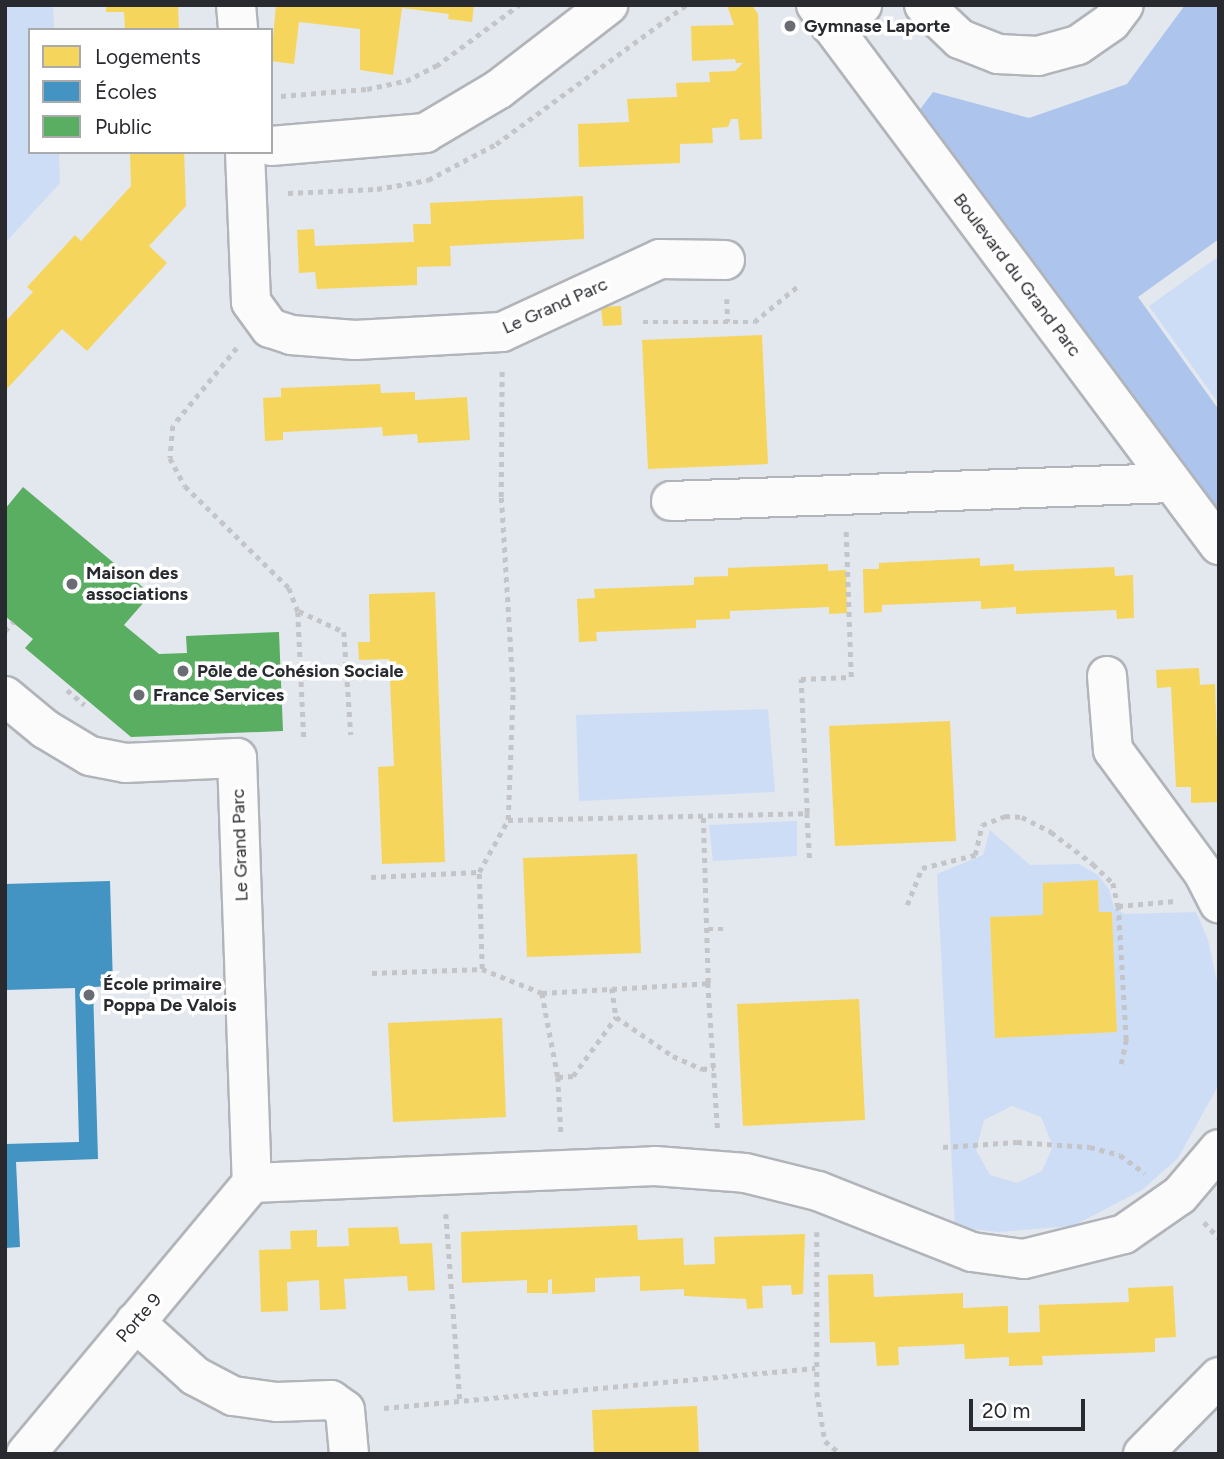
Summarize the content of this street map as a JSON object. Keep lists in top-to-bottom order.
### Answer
{
  "streets": {
    "street": ["Boulevard du Grand Parc", "Le Grand Parc", "Porte 9"]
  },
  "crossings": [
    ["Le Grand Parc", "Porte 9"]
  ],
  "places": [
    "Gymnase Laporte",
    "Maison des associations",
    "Pôle de Cohésion Sociale",
    "France Services",
    "École primaire Poppa De Valois"
  ],
  "legend": ["Logements", "Écoles", "Public"],
  "scale_bar": "20 m"
}
